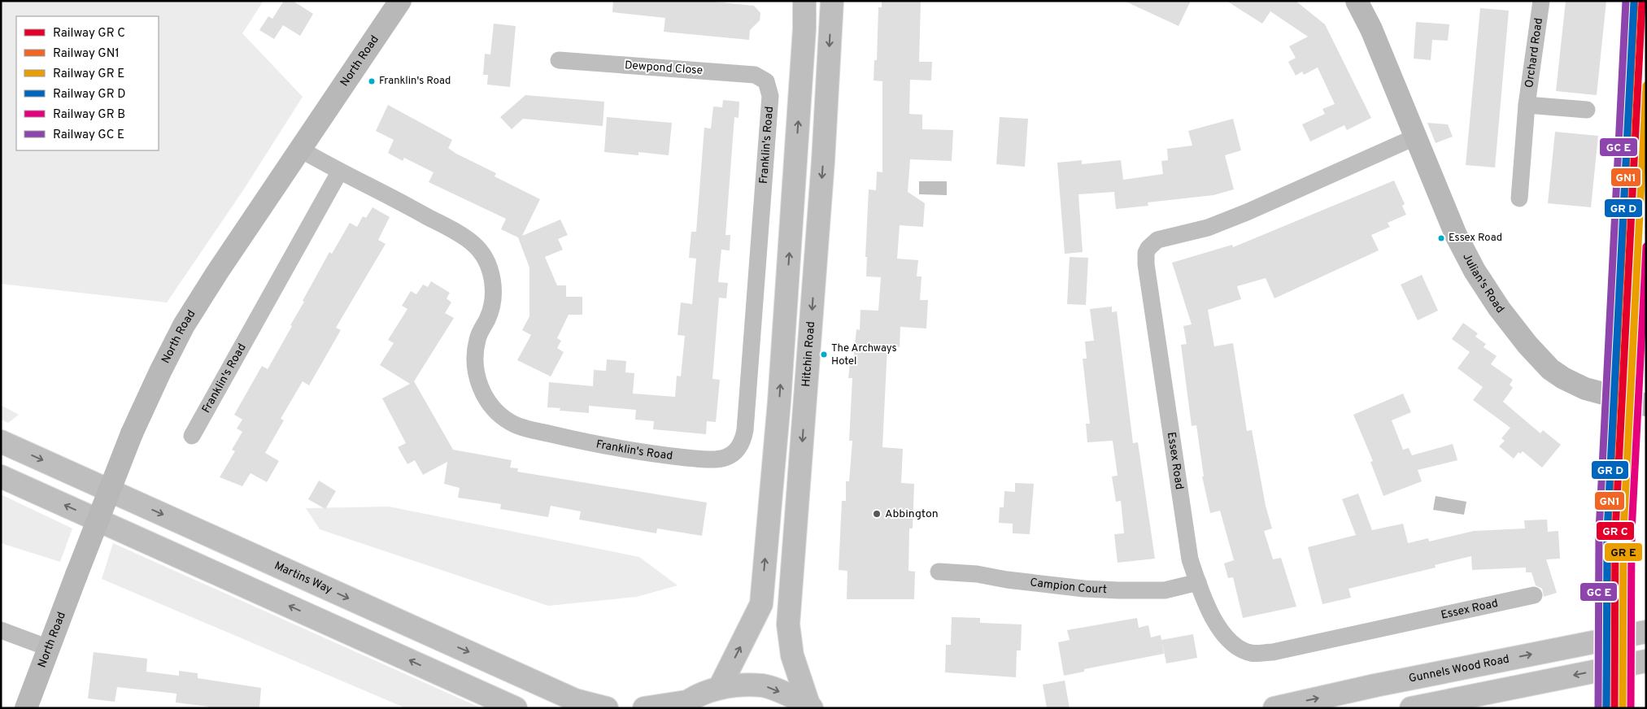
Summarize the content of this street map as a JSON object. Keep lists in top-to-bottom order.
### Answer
{
  "streets": {
    "main road": [
      "North Road",
      "Julian's Road",
      "Hitchin Road",
      "Martins Way",
      "Gunnels Wood Road"
    ],
    "street": [
      "Orchard Road",
      "Dewpond Close",
      "Franklin's Road",
      "Essex Road",
      "Campion Court"
    ]
  },
  "crossings": [
    ["North Road", "Franklin's Road"],
    ["Dewpond Close", "Franklin's Road"],
    ["Julian's Road", "Essex Road"],
    ["Essex Road", "Campion Court"]
  ],
  "places": [
    "Franklin's Road",
    "Essex Road",
    "The Archways Hotel",
    "Abbington"
  ],
  "lines": ["rail line GN1"],
  "legend": [
    "Railway GR C",
    "Railway GN1",
    "Railway GR E",
    "Railway GR D",
    "Railway GR B",
    "Railway GC E"
  ]
}
